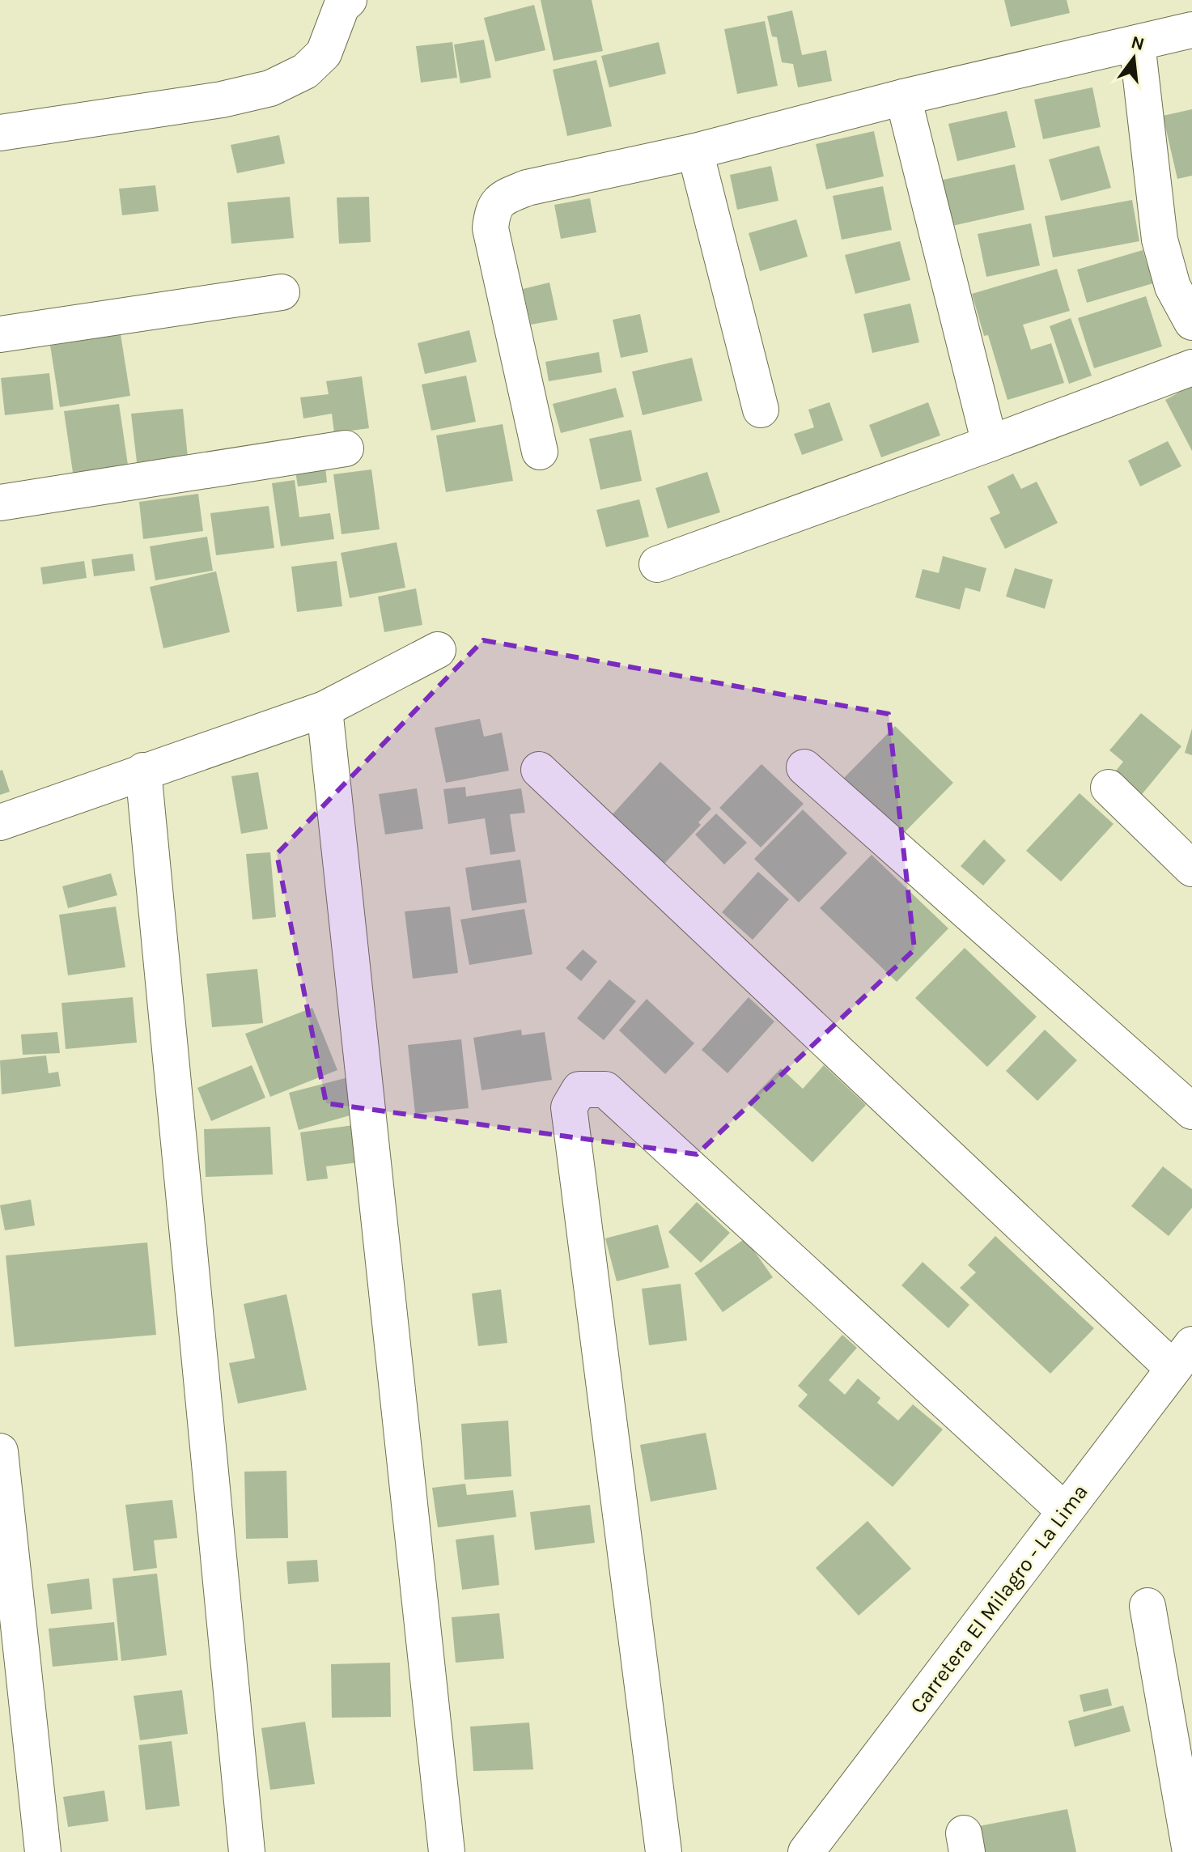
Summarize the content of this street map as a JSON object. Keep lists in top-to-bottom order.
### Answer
{
  "streets": {
    "street": ["Carretera El Milagro - La Lima"]
  },
  "north": "top"
}
